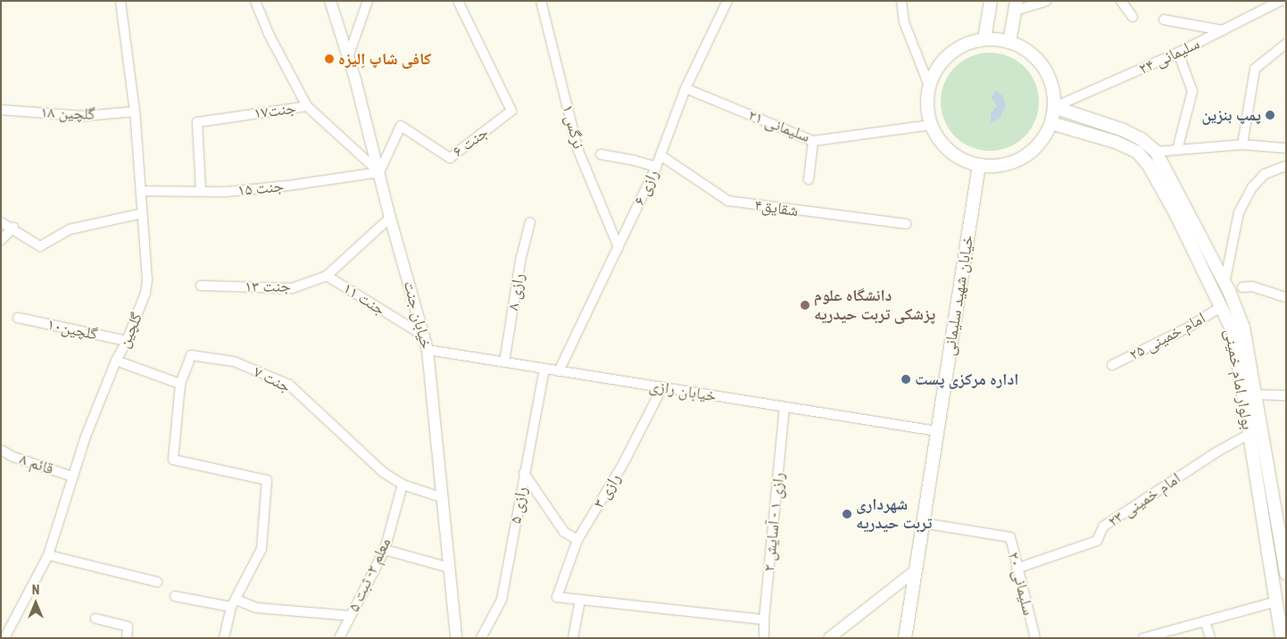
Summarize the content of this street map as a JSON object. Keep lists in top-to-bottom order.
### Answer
{
  "streets": {
    "main road": ["خیابان شهید سلیمانی", "بولوار امام خمینی"],
    "street": [
      "سلیمانی ۲۴",
      "جنت۱۷",
      "گلچین ۱۸",
      "سلیمانی ۲۱",
      "نرگس ۱",
      "جنت ۶",
      "رازی ۶",
      "جنت ۱۵",
      "شقایق۴",
      "جنت ۱۳",
      "رازی ۸",
      "جنت ۱۱",
      "خیابان جنت",
      "گلچین۱۰",
      "گلچین",
      "امام خمینی ۲۵",
      "جنت ۷",
      "خیابان رازی",
      "قائم ۸",
      "رازی ۳",
      "امام خمینی ۲۳",
      "رازی ۵",
      "رازی ۱ - آسایش ۲",
      "معلم ۲- ثبت ۵",
      "سلیمانی ۲۰"
    ]
  },
  "crossings": [
    ["سلیمانی ۲۴", "سلیمانی ۲۱"],
    ["سلیمانی ۲۴", "خیابان شهید سلیمانی"],
    ["سلیمانی ۲۴", "بولوار امام خمینی"],
    ["جنت۱۷", "جنت ۶"],
    ["جنت۱۷", "جنت ۱۵"],
    ["جنت۱۷", "خیابان جنت"],
    ["گلچین ۱۸", "گلچین"],
    ["سلیمانی ۲۱", "رازی ۶"],
    ["سلیمانی ۲۱", "خیابان شهید سلیمانی"],
    ["سلیمانی ۲۱", "بولوار امام خمینی"],
    ["نرگس ۱", "رازی ۶"],
    ["جنت ۶", "جنت ۱۵"],
    ["جنت ۶", "خیابان جنت"],
    ["رازی ۶", "شقایق۴"],
    ["رازی ۶", "خیابان رازی"],
    ["جنت ۱۵", "خیابان جنت"],
    ["جنت ۱۵", "گلچین"],
    ["جنت ۱۳", "جنت ۱۱"],
    ["جنت ۱۳", "خیابان جنت"],
    ["رازی ۸", "خیابان رازی"],
    ["خیابان شهید سلیمانی", "بولوار امام خمینی"],
    ["خیابان شهید سلیمانی", "خیابان رازی"],
    ["خیابان شهید سلیمانی", "سلیمانی ۲۰"],
    ["جنت ۱۱", "خیابان جنت"],
    ["خیابان جنت", "جنت ۷"],
    ["خیابان جنت", "خیابان رازی"],
    ["گلچین۱۰", "گلچین"],
    ["گلچین", "قائم ۸"],
    ["امام خمینی ۲۵", "بولوار امام خمینی"],
    ["جنت ۷", "معلم ۲- ثبت ۵"],
    ["بولوار امام خمینی", "امام خمینی ۲۳"],
    ["خیابان رازی", "رازی ۳"],
    ["خیابان رازی", "رازی ۵"],
    ["خیابان رازی", "رازی ۱ - آسایش ۲"],
    ["امام خمینی ۲۳", "سلیمانی ۲۰"]
  ],
  "places": [
    "کافی شاپ اِلیزه",
    "پمپ بنزین",
    "دانشگاه علوم پزشکی تربت حیدریه",
    "اداره مرکزی پست",
    "شهرداری تربت حیدریه"
  ],
  "north": "top"
}
